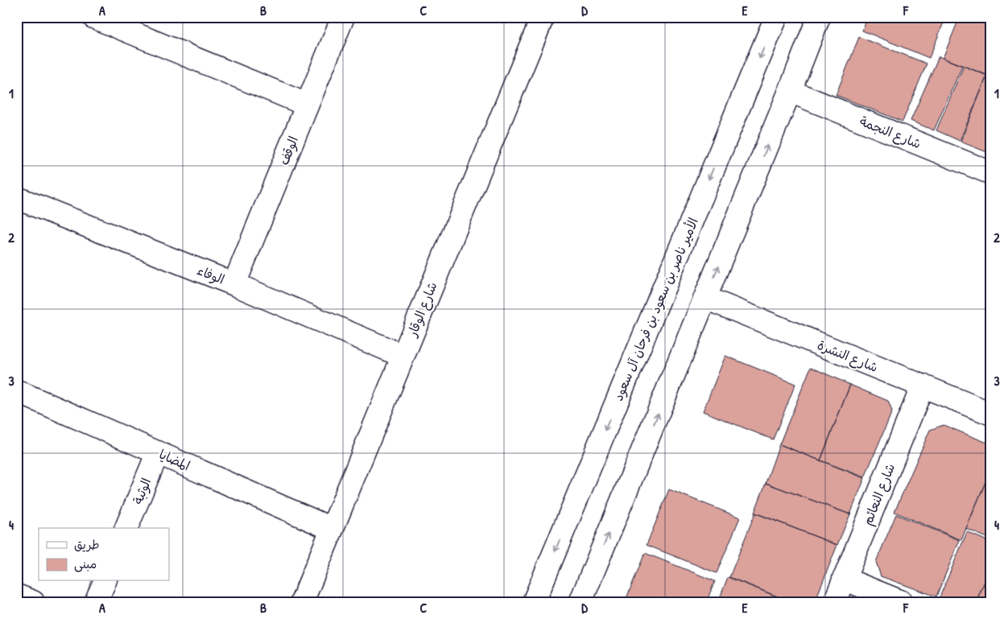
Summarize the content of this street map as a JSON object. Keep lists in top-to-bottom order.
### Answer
{
  "streets": {
    "street": [
      "شارع النجمة",
      "الوقف",
      "الوفاء",
      "شارع الوقار",
      "الأمير ناصر بن سعود بن فرحان آل سعود",
      "شارع النشرة",
      "المضايا",
      "الوثبة",
      "شارع النعائم"
    ]
  },
  "crossings": [
    ["الوقف", "الوفاء"],
    ["الوفاء", "شارع الوقار"],
    ["شارع الوقار", "المضايا"],
    ["شارع النشرة", "شارع النعائم"],
    ["المضايا", "الوثبة"]
  ],
  "legend": ["طريق", "مبنى"],
  "grid": {
    "columns": [
      "A",
      "B",
      "C",
      "D",
      "E",
      "F"
    ],
    "rows": [
      "1",
      "2",
      "3",
      "4"
    ]
  }
}
